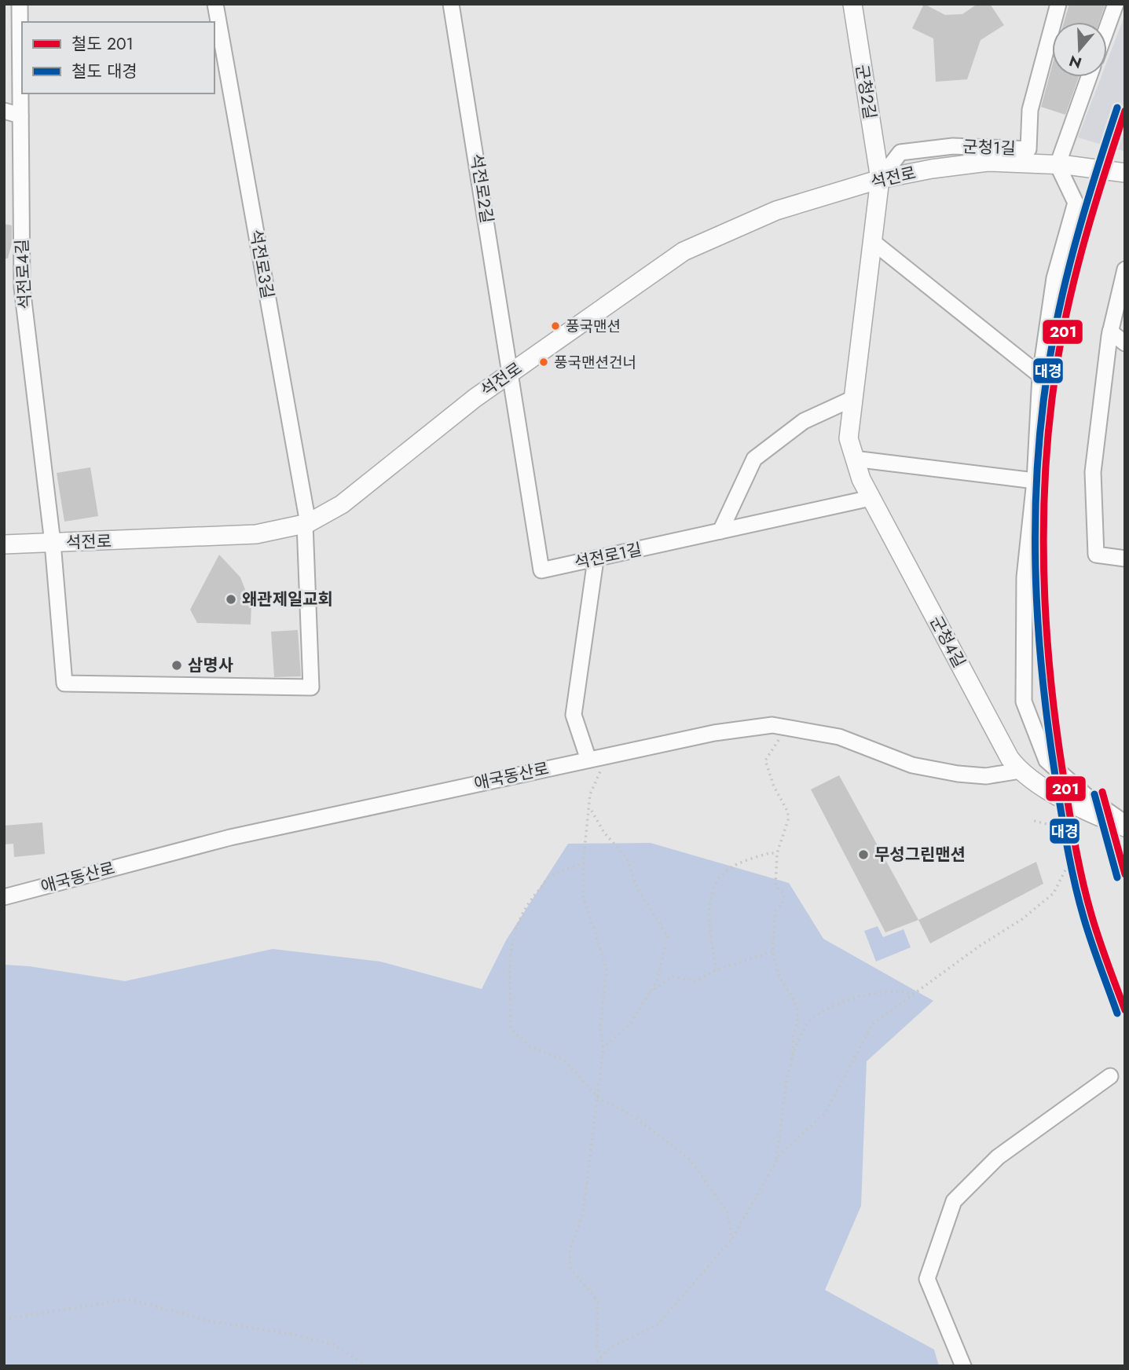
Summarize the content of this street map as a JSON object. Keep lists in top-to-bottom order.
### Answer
{
  "streets": {
    "street": [
      "군청2길",
      "군청1길",
      "석전로",
      "석전로2길",
      "석전로3길",
      "석전로4길",
      "석전로1길",
      "군청4길",
      "애국동산로"
    ]
  },
  "crossings": [
    ["군청2길", "군청1길"],
    ["군청2길", "석전로"],
    ["군청2길", "군청4길"],
    ["군청1길", "석전로"],
    ["군청1길", "군청4길"],
    ["석전로", "석전로2길"],
    ["석전로", "석전로3길"],
    ["석전로", "석전로4길"],
    ["석전로", "석전로1길"],
    ["석전로", "군청4길"],
    ["석전로2길", "석전로1길"],
    ["석전로3길", "석전로4길"],
    ["석전로1길", "군청4길"],
    ["군청4길", "애국동산로"]
  ],
  "places": [
    "풍국맨션",
    "풍국맨션건너",
    "왜관제일교회",
    "삼명사",
    "무성그린맨션"
  ],
  "lines": ["rail line 대경", "rail line 201"],
  "legend": ["철도 201", "철도 대경"],
  "north": "bottom"
}
